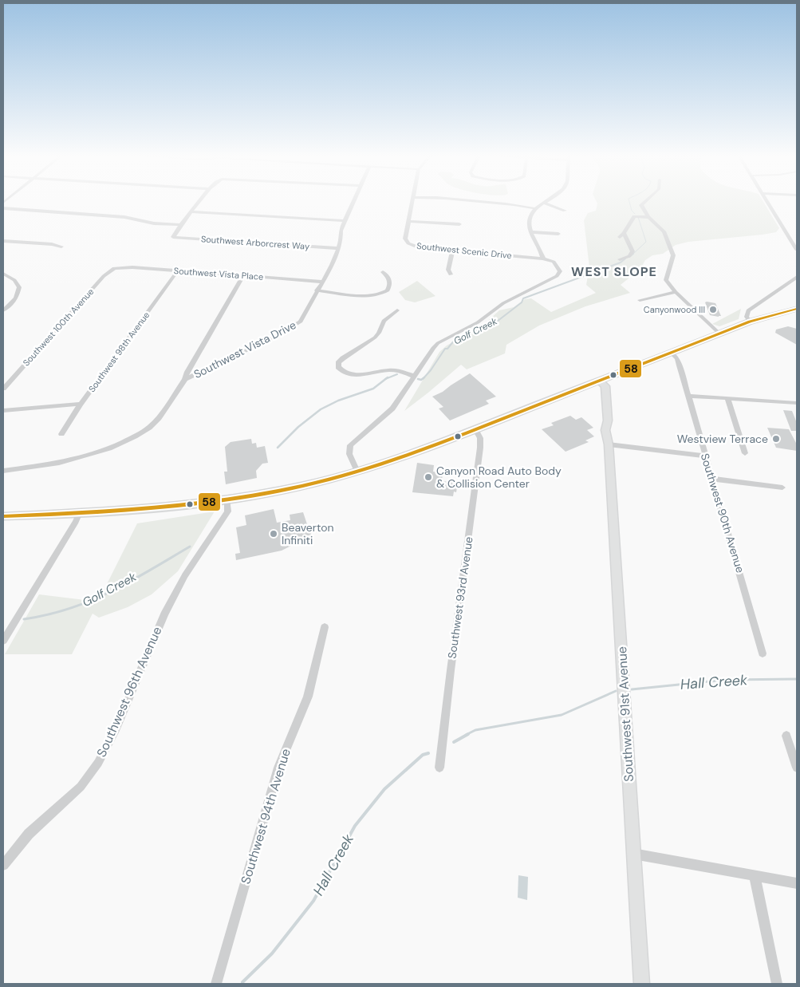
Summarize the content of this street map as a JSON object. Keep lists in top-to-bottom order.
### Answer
{
  "streets": {
    "main road": ["Southwest 91st Avenue"],
    "street": [
      "Southwest Arborcrest Way",
      "Southwest Scenic Drive",
      "Southwest Vista Place",
      "Southwest 100th Avenue",
      "Southwest Vista Drive",
      "Southwest 98th Avenue",
      "Southwest 90th Avenue",
      "Southwest 93rd Avenue",
      "Southwest 96th Avenue",
      "Southwest 94th Avenue"
    ]
  },
  "crossings": [
    ["Southwest Arborcrest Way", "Southwest Vista Drive"],
    ["Southwest Vista Place", "Southwest 100th Avenue"],
    ["Southwest Vista Place", "Southwest Vista Drive"],
    ["Southwest Vista Place", "Southwest 98th Avenue"]
  ],
  "districts": ["WEST SLOPE"],
  "water": ["Golf Creek", "Hall Creek"],
  "places": [
    "Canyonwood III",
    "Westview Terrace",
    "Canyon Road Auto Body & Collision Center",
    "Beaverton Infiniti"
  ],
  "lines": ["transit line 58"]
}
